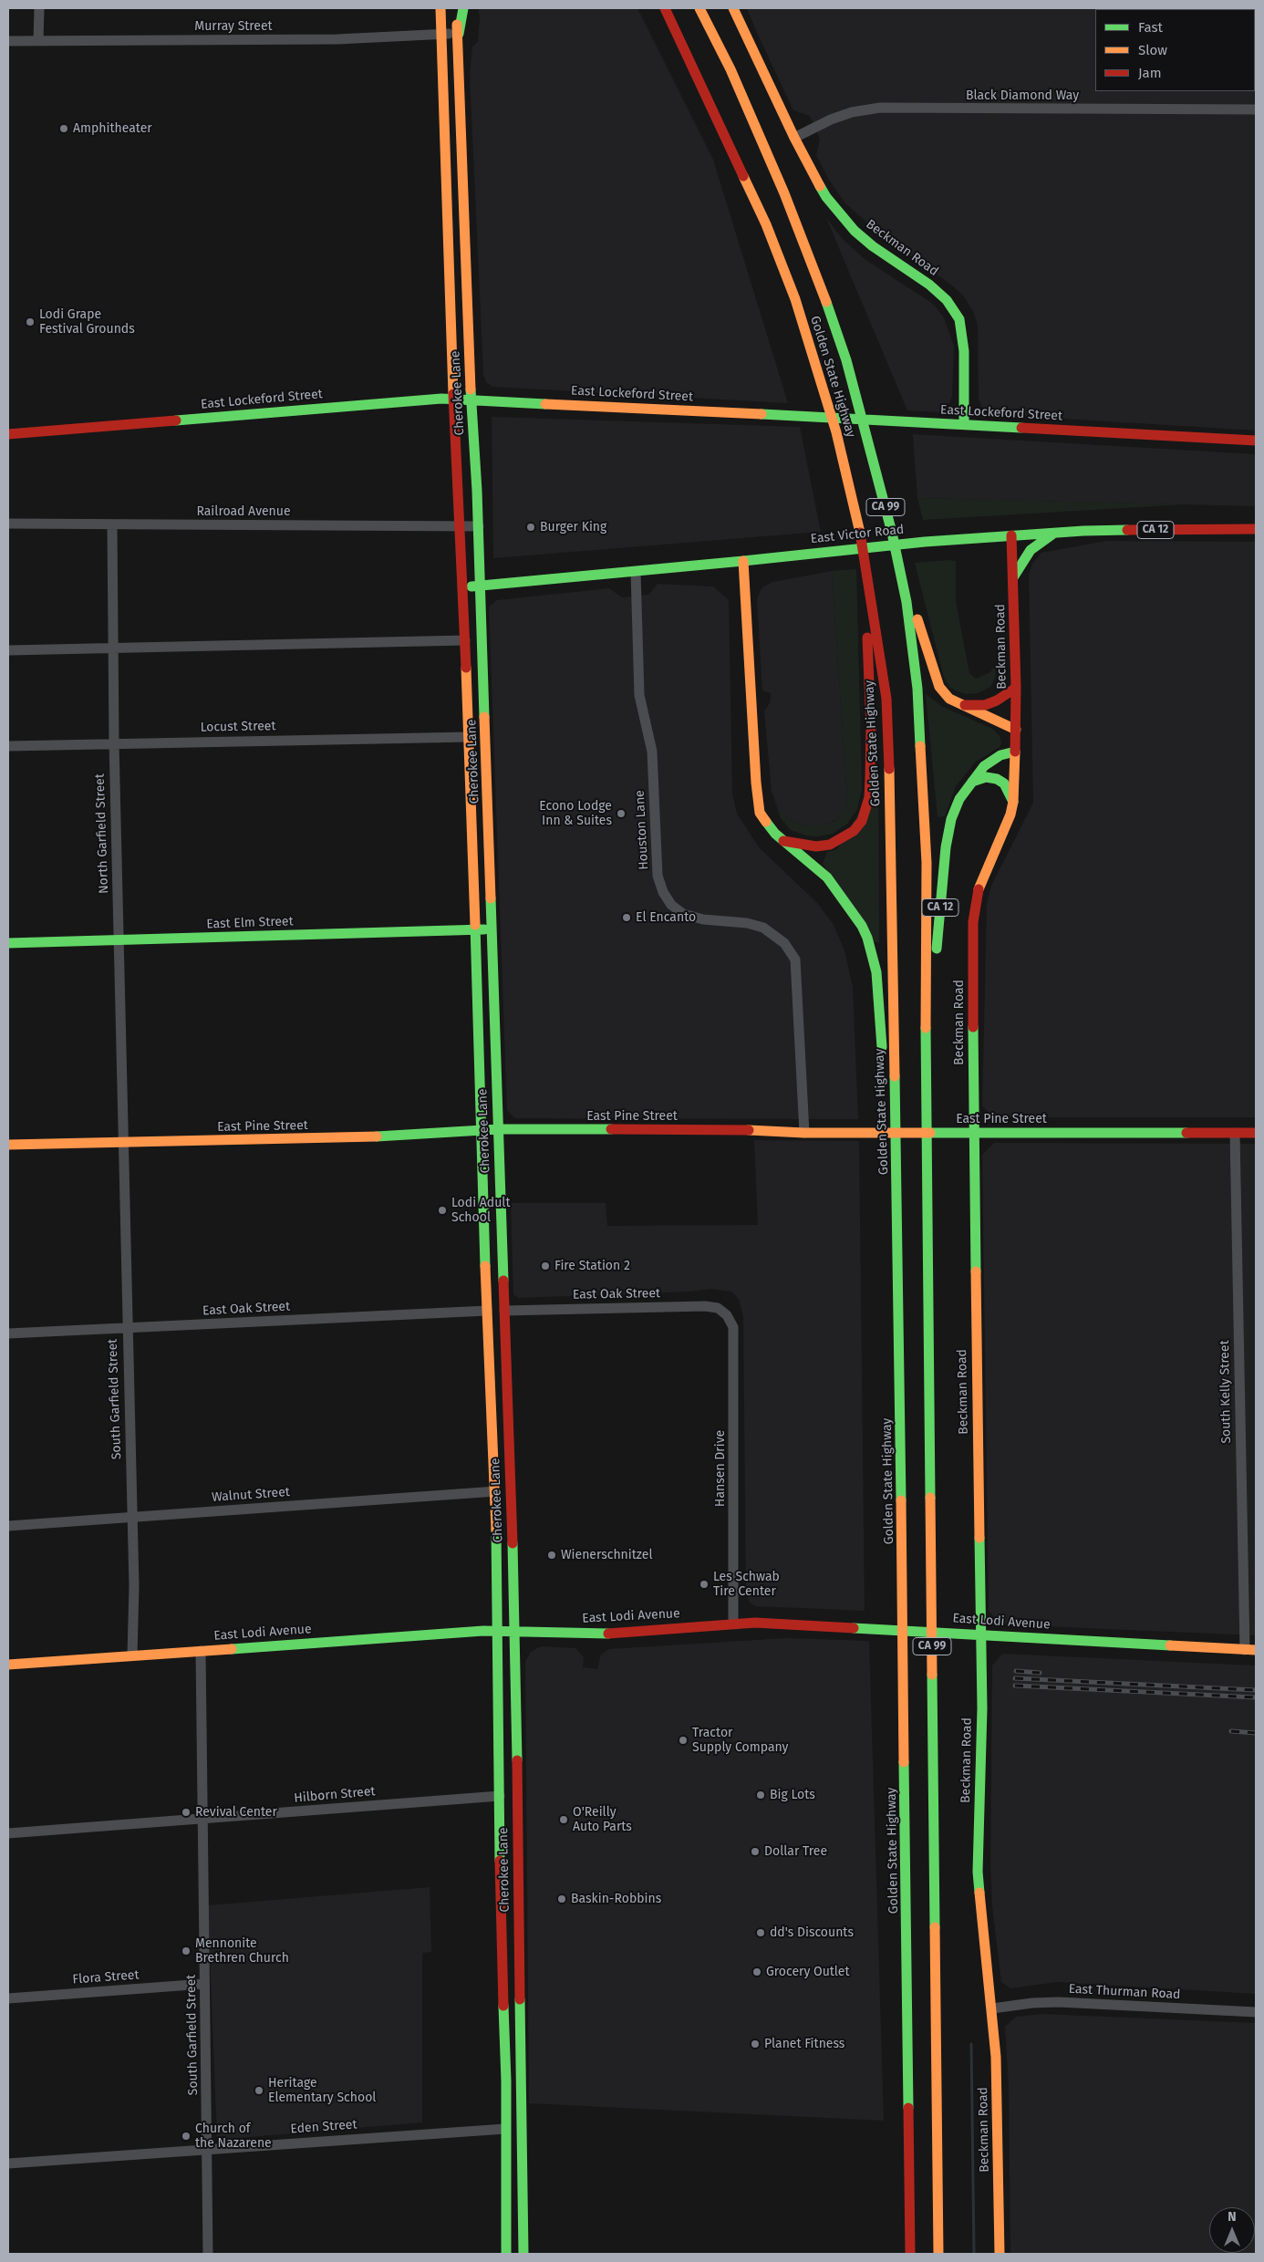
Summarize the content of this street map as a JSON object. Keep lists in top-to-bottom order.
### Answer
{
  "streets": {
    "main road": [
      "Beckman Road",
      "Golden State Highway",
      "Cherokee Lane",
      "East Lockeford Street",
      "CA 99",
      "CA 12",
      "East Victor Road",
      "East Elm Street",
      "East Pine Street",
      "East Lodi Avenue"
    ],
    "street": [
      "Murray Street",
      "Black Diamond Way",
      "Railroad Avenue",
      "Locust Street",
      "Houston Lane",
      "North Garfield Street",
      "East Oak Street",
      "South Kelly Street",
      "South Garfield Street",
      "Hansen Drive",
      "Walnut Street",
      "Hilborn Street",
      "Flora Street",
      "East Thurman Road",
      "Eden Street"
    ]
  },
  "crossings": [
    ["Murray Street", "Cherokee Lane"],
    ["Black Diamond Way", "Beckman Road"],
    ["Beckman Road", "East Lockeford Street"],
    ["Beckman Road", "CA 12"],
    ["Beckman Road", "East Victor Road"],
    ["Beckman Road", "East Pine Street"],
    ["Beckman Road", "East Lodi Avenue"],
    ["Beckman Road", "East Thurman Road"],
    ["Golden State Highway", "CA 12"],
    ["Cherokee Lane", "East Lockeford Street"],
    ["Cherokee Lane", "Railroad Avenue"],
    ["Cherokee Lane", "East Victor Road"],
    ["Cherokee Lane", "Locust Street"],
    ["Cherokee Lane", "East Elm Street"],
    ["Cherokee Lane", "East Pine Street"],
    ["Cherokee Lane", "East Oak Street"],
    ["Cherokee Lane", "Walnut Street"],
    ["Cherokee Lane", "East Lodi Avenue"],
    ["Cherokee Lane", "Hilborn Street"],
    ["Cherokee Lane", "Eden Street"],
    ["Railroad Avenue", "North Garfield Street"],
    ["East Victor Road", "Houston Lane"],
    ["Locust Street", "North Garfield Street"],
    ["Houston Lane", "East Pine Street"],
    ["North Garfield Street", "East Elm Street"],
    ["North Garfield Street", "East Pine Street"],
    ["North Garfield Street", "South Garfield Street"],
    ["East Pine Street", "South Kelly Street"],
    ["East Pine Street", "South Garfield Street"],
    ["East Oak Street", "South Garfield Street"],
    ["East Oak Street", "Hansen Drive"],
    ["South Kelly Street", "East Lodi Avenue"],
    ["South Garfield Street", "Walnut Street"],
    ["South Garfield Street", "East Lodi Avenue"],
    ["South Garfield Street", "Hilborn Street"],
    ["South Garfield Street", "Flora Street"],
    ["South Garfield Street", "Eden Street"],
    ["Hansen Drive", "East Lodi Avenue"]
  ],
  "places": [
    "Amphitheater",
    "Lodi Grape Festival Grounds",
    "Burger King",
    "Econo Lodge Inn & Suites",
    "El Encanto",
    "Lodi Adult School",
    "Fire Station 2",
    "Wienerschnitzel",
    "Les Schwab Tire Center",
    "Tractor Supply Company",
    "Big Lots",
    "Revival Center",
    "O'Reilly Auto Parts",
    "Dollar Tree",
    "Baskin-Robbins",
    "dd's Discounts",
    "Mennonite Brethren Church",
    "Grocery Outlet",
    "Planet Fitness",
    "Heritage Elementary School",
    "Church of the Nazarene"
  ],
  "legend": ["Fast", "Slow", "Jam"],
  "north": "top"
}
